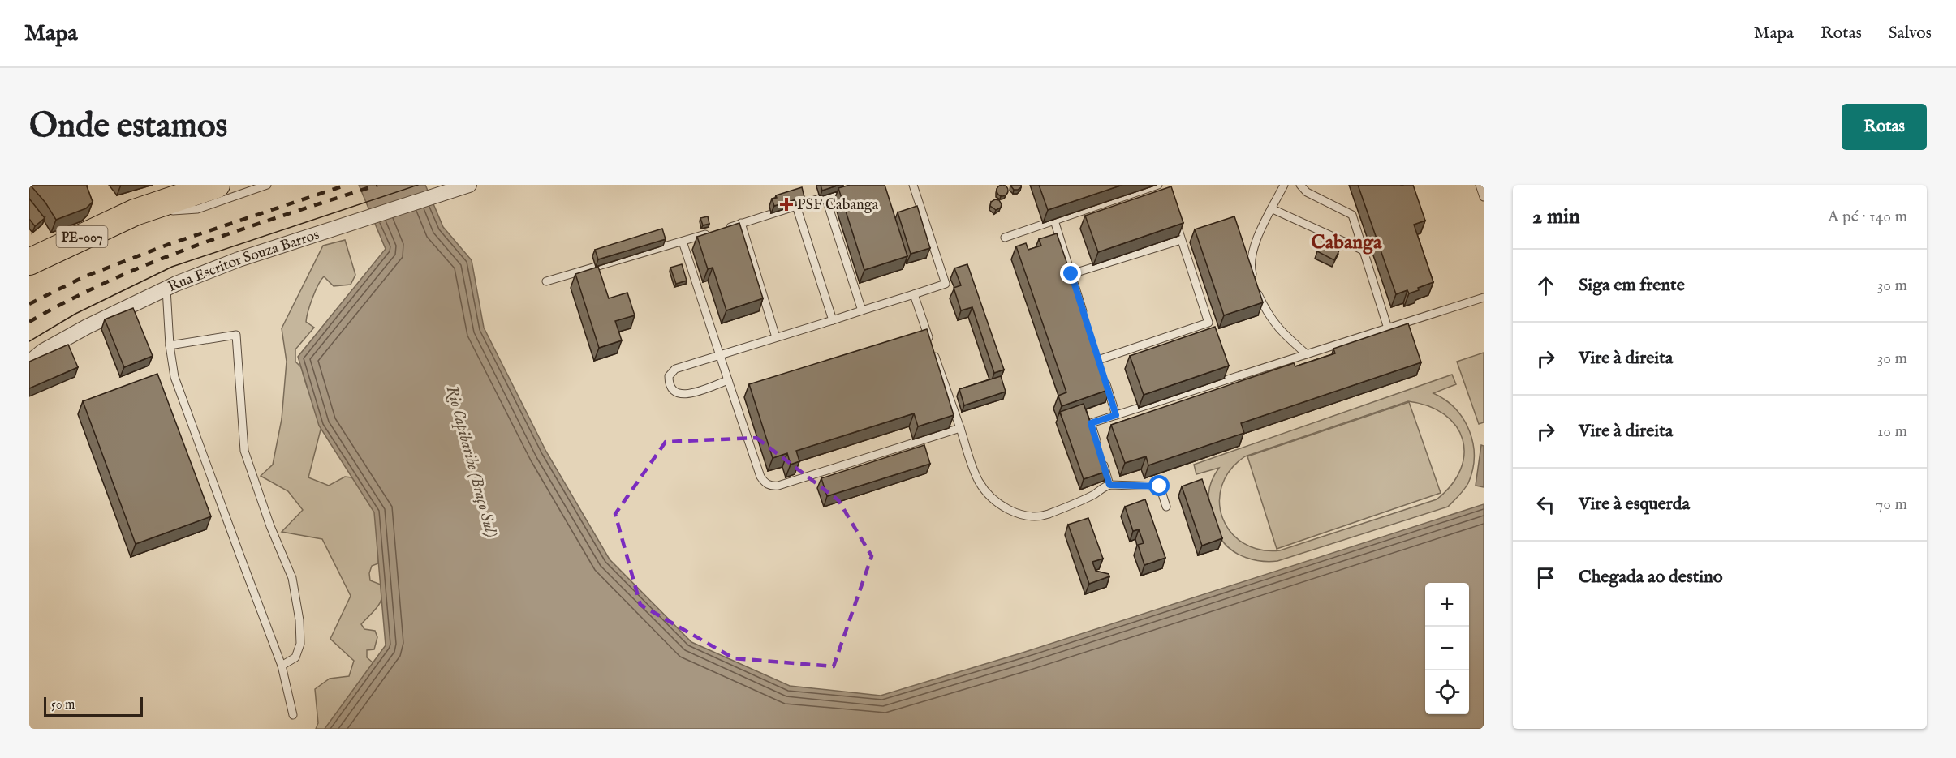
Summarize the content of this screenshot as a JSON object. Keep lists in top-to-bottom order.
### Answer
{
  "streets": {
    "highway": ["PE-007"],
    "street": ["Rua Escritor Souza Barros"]
  },
  "districts": ["Cabanga"],
  "water": ["Rio Capibaribe (Braço Sul)"],
  "places": {
    "health": ["PSF Cabanga"]
  },
  "scale_bar": "50 m",
  "page": {
    "header": "Mapa",
    "nav": ["Mapa", "Rotas", "Salvos"],
    "buttons": "Rotas",
    "title": "Onde estamos",
    "heading": ["2 min", "A pé · 140 m"],
    "list": [
      ["Siga em frente", "30 m"],
      ["Vire à direita", "30 m"],
      ["Vire à direita", "10 m"],
      ["Vire à esquerda", "70 m"],
      "Chegada ao destino"
    ],
    "map_buttons": ["+", "−"],
    "scale": "50 m"
  }
}
